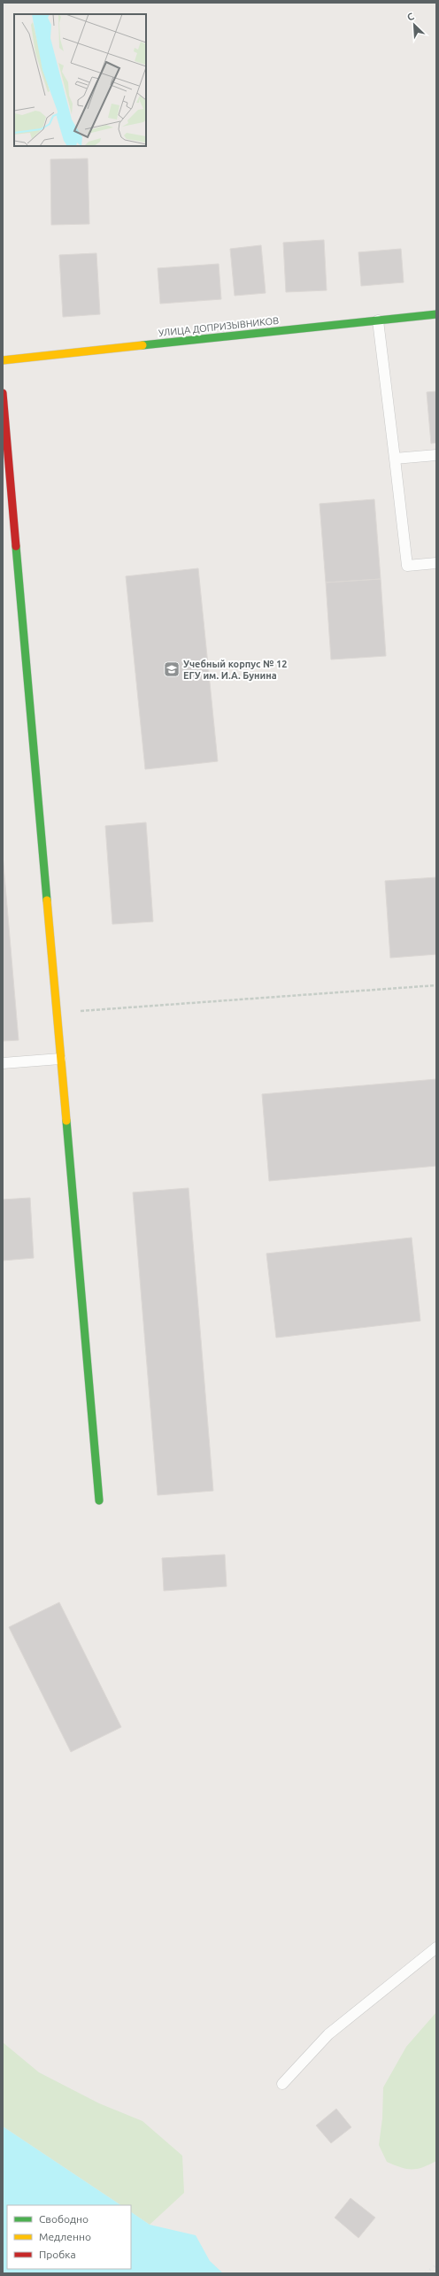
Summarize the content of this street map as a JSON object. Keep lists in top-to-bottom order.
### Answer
{
  "streets": {
    "street": ["УЛИЦА ДОПРИЗЫВНИКОВ"]
  },
  "places": {
    "school or university": ["Учебный корпус № 12 ЕГУ им. И.А. Бунина"]
  },
  "legend": ["Свободно", "Медленно", "Пробка"],
  "north": "top left"
}
